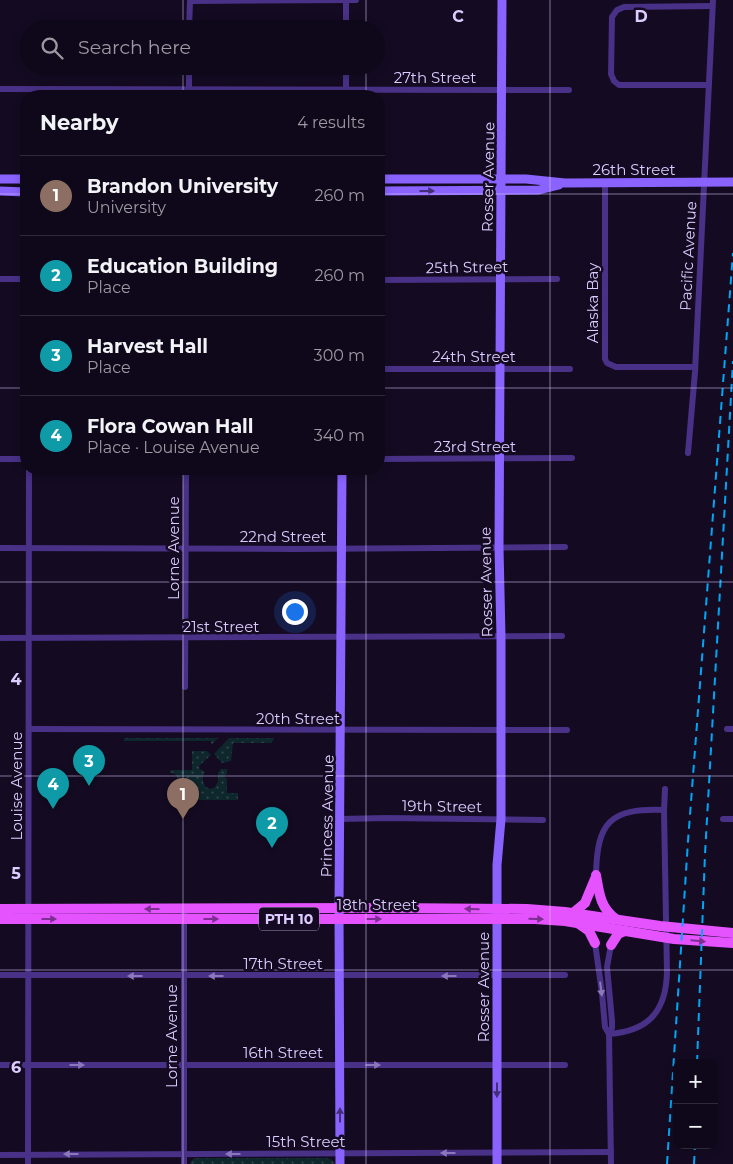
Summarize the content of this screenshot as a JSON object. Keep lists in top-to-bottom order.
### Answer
{
  "streets": {
    "main road": ["18th Street", "PTH 10"],
    "street": [
      "27th Street",
      "26th Street",
      "Rosser Avenue",
      "Pacific Avenue",
      "25th Street",
      "Alaska Bay",
      "24th Street",
      "23rd Street",
      "22nd Street",
      "Lorne Avenue",
      "21st Street",
      "20th Street",
      "Louise Avenue",
      "19th Street",
      "Princess Avenue",
      "17th Street",
      "16th Street",
      "15th Street"
    ]
  },
  "crossings": [
    ["27th Street", "Rosser Avenue"],
    ["26th Street", "Rosser Avenue"],
    ["26th Street", "Pacific Avenue"],
    ["26th Street", "Alaska Bay"],
    ["Rosser Avenue", "25th Street"],
    ["Rosser Avenue", "24th Street"],
    ["Rosser Avenue", "23rd Street"],
    ["Rosser Avenue", "22nd Street"],
    ["Rosser Avenue", "21st Street"],
    ["Rosser Avenue", "20th Street"],
    ["Rosser Avenue", "19th Street"],
    ["Rosser Avenue", "18th Street"],
    ["Rosser Avenue", "17th Street"],
    ["Rosser Avenue", "16th Street"],
    ["Rosser Avenue", "15th Street"],
    ["Pacific Avenue", "Alaska Bay"],
    ["22nd Street", "Lorne Avenue"],
    ["22nd Street", "Louise Avenue"],
    ["22nd Street", "Princess Avenue"],
    ["Lorne Avenue", "21st Street"],
    ["Lorne Avenue", "18th Street"],
    ["Lorne Avenue", "17th Street"],
    ["Lorne Avenue", "16th Street"],
    ["Lorne Avenue", "15th Street"],
    ["21st Street", "Louise Avenue"],
    ["21st Street", "Princess Avenue"],
    ["20th Street", "Louise Avenue"],
    ["20th Street", "Princess Avenue"],
    ["Louise Avenue", "18th Street"],
    ["Louise Avenue", "17th Street"],
    ["Louise Avenue", "16th Street"],
    ["Louise Avenue", "15th Street"],
    ["19th Street", "Princess Avenue"],
    ["Princess Avenue", "18th Street"],
    ["Princess Avenue", "17th Street"],
    ["Princess Avenue", "16th Street"],
    ["Princess Avenue", "15th Street"]
  ],
  "one_way": ["17th Street", "16th Street", "15th Street"],
  "page": {
    "search": "Search here",
    "heading": ["Nearby", "4 results"],
    "list": [
      {
        "mark": "1",
        "name": "Brandon University",
        "note": "University",
        "value": "260 m"
      },
      {
        "mark": "2",
        "name": "Education Building",
        "note": "Place",
        "value": "260 m"
      },
      {
        "mark": "3",
        "name": "Harvest Hall",
        "note": "Place",
        "value": "300 m"
      },
      {
        "mark": "4",
        "name": "Flora Cowan Hall",
        "note": "Place · Louise Avenue",
        "value": "340 m"
      }
    ],
    "pins": [
      "3",
      "4",
      "1",
      "2"
    ],
    "map_buttons": ["+", "−"]
  },
  "grid": {
    "columns": ["C", "D"],
    "rows": ["4", "5", "6"]
  }
}
